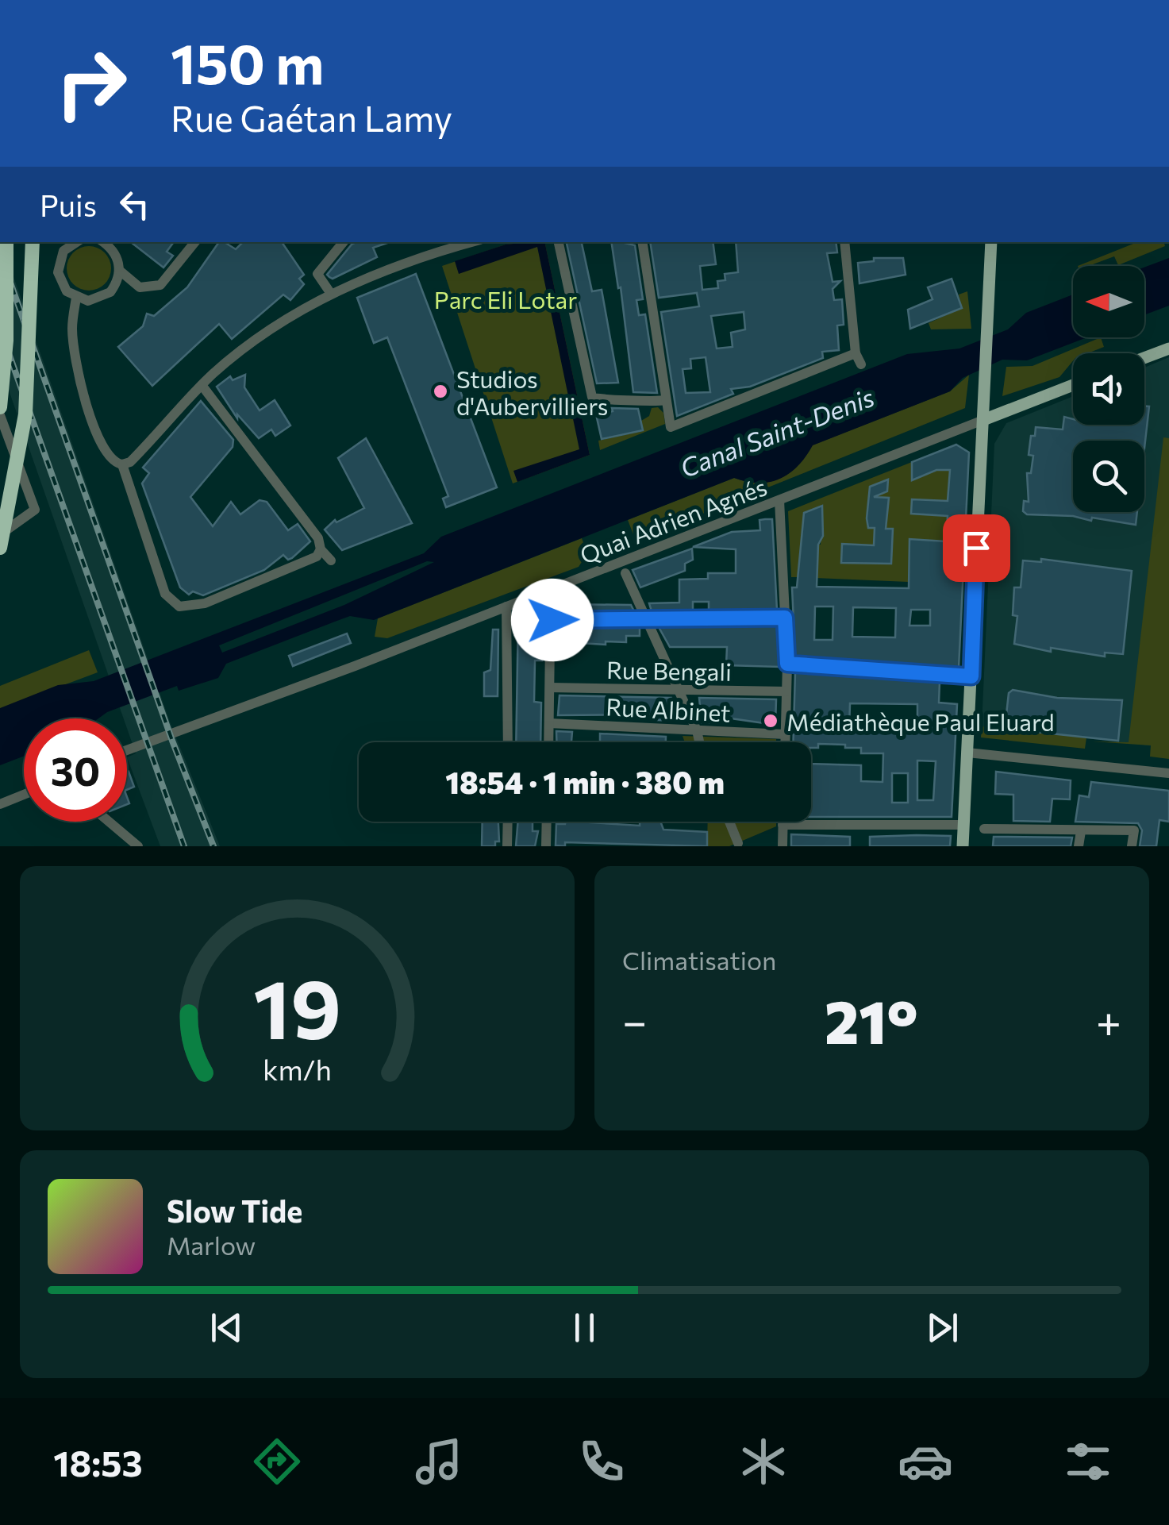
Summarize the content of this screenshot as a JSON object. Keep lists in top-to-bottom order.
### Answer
{
  "streets": {
    "street": ["Quai Adrien Agnés", "Rue Bengali", "Rue Albinet"]
  },
  "water": ["Canal Saint-Denis"],
  "parks": ["Parc Eli Lotar"],
  "places": ["Studios d'Aubervilliers", "Médiathèque Paul Eluard"],
  "north": "left",
  "page": {
    "turn": ["150 m", "Rue Gaétan Lamy"],
    "then": "Puis",
    "limit": "30",
    "trip": "18:54 · 1 min · 380 m",
    "tile": "Climatisation",
    "heat": ["−", "21°", "+"],
    "song": ["Slow Tide", "Marlow"],
    "tabs": "18:53",
    "gauge": ["19", "km/h"]
  }
}
